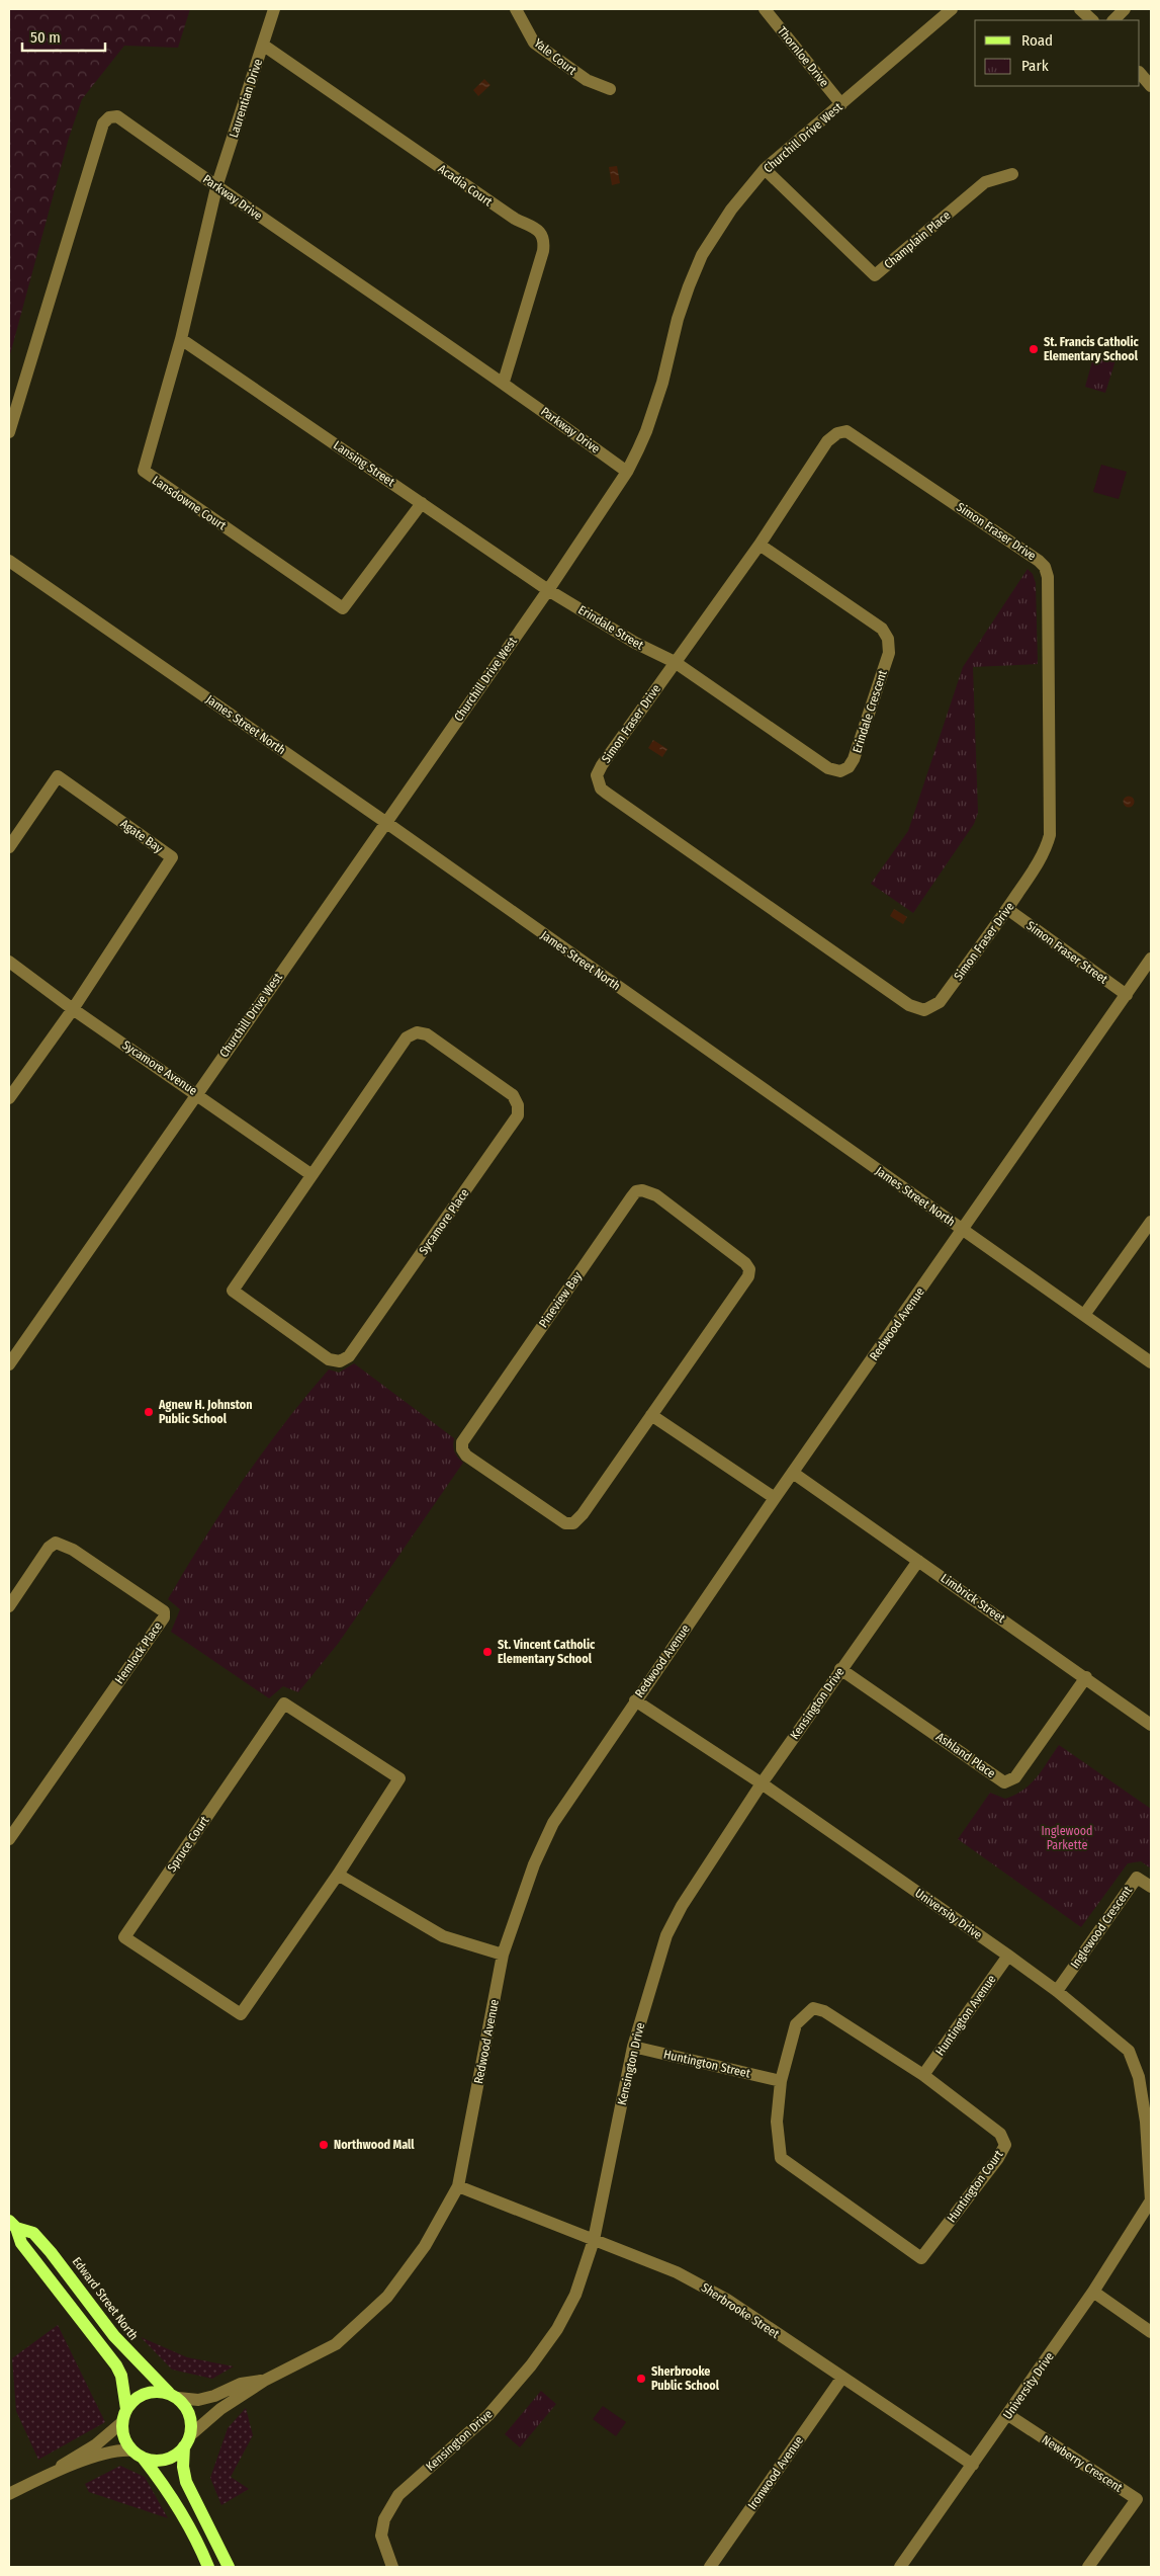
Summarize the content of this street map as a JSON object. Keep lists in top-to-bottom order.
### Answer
{
  "streets": {
    "main road": ["Edward Street North"],
    "street": [
      "Yale Court",
      "Thornloe Drive",
      "Laurentian Drive",
      "Churchill Drive West",
      "Acadia Court",
      "Parkway Drive",
      "Champlain Place",
      "Lansing Street",
      "Lansdowne Court",
      "Simon Fraser Drive",
      "Erindale Street",
      "Erindale Crescent",
      "James Street North",
      "Agate Bay",
      "Simon Fraser Street",
      "Sycamore Avenue",
      "Sycamore Place",
      "Pineview Bay",
      "Redwood Avenue",
      "Limbrick Street",
      "Hemlock Place",
      "Kensington Drive",
      "Ashland Place",
      "Spruce Court",
      "University Drive",
      "Inglewood Crescent",
      "Huntington Avenue",
      "Huntington Street",
      "Huntington Court",
      "Sherbrooke Street",
      "Newberry Crescent",
      "Ironwood Avenue"
    ]
  },
  "crossings": [
    ["Thornloe Drive", "Churchill Drive West"],
    ["Laurentian Drive", "Acadia Court"],
    ["Laurentian Drive", "Parkway Drive"],
    ["Laurentian Drive", "Lansdowne Court"],
    ["Churchill Drive West", "Parkway Drive"],
    ["Churchill Drive West", "Champlain Place"],
    ["Churchill Drive West", "Lansing Street"],
    ["Churchill Drive West", "Erindale Street"],
    ["Churchill Drive West", "James Street North"],
    ["Churchill Drive West", "Sycamore Avenue"],
    ["Acadia Court", "Parkway Drive"],
    ["Parkway Drive", "Lansdowne Court"],
    ["Lansing Street", "Lansdowne Court"],
    ["Lansing Street", "Erindale Street"],
    ["Simon Fraser Drive", "Erindale Street"],
    ["Simon Fraser Drive", "Erindale Crescent"],
    ["Simon Fraser Drive", "Simon Fraser Street"],
    ["Erindale Street", "Erindale Crescent"],
    ["James Street North", "Redwood Avenue"],
    ["Agate Bay", "Sycamore Avenue"],
    ["Simon Fraser Street", "Redwood Avenue"],
    ["Sycamore Avenue", "Sycamore Place"],
    ["Redwood Avenue", "Limbrick Street"],
    ["Redwood Avenue", "University Drive"],
    ["Redwood Avenue", "Edward Street North"],
    ["Redwood Avenue", "Sherbrooke Street"],
    ["Limbrick Street", "Kensington Drive"],
    ["Limbrick Street", "Ashland Place"],
    ["Kensington Drive", "Ashland Place"],
    ["Kensington Drive", "University Drive"],
    ["Kensington Drive", "Huntington Street"],
    ["Kensington Drive", "Sherbrooke Street"],
    ["University Drive", "Inglewood Crescent"],
    ["University Drive", "Huntington Avenue"],
    ["University Drive", "Sherbrooke Street"],
    ["University Drive", "Newberry Crescent"],
    ["Huntington Avenue", "Huntington Court"],
    ["Huntington Street", "Huntington Court"],
    ["Sherbrooke Street", "Ironwood Avenue"]
  ],
  "parks": ["Inglewood Parkette"],
  "places": [
    "St. Francis Catholic Elementary School",
    "Agnew H. Johnston Public School",
    "St. Vincent Catholic Elementary School",
    "Northwood Mall",
    "Sherbrooke Public School"
  ],
  "legend": ["Road", "Park"],
  "scale_bar": "50 m"
}
